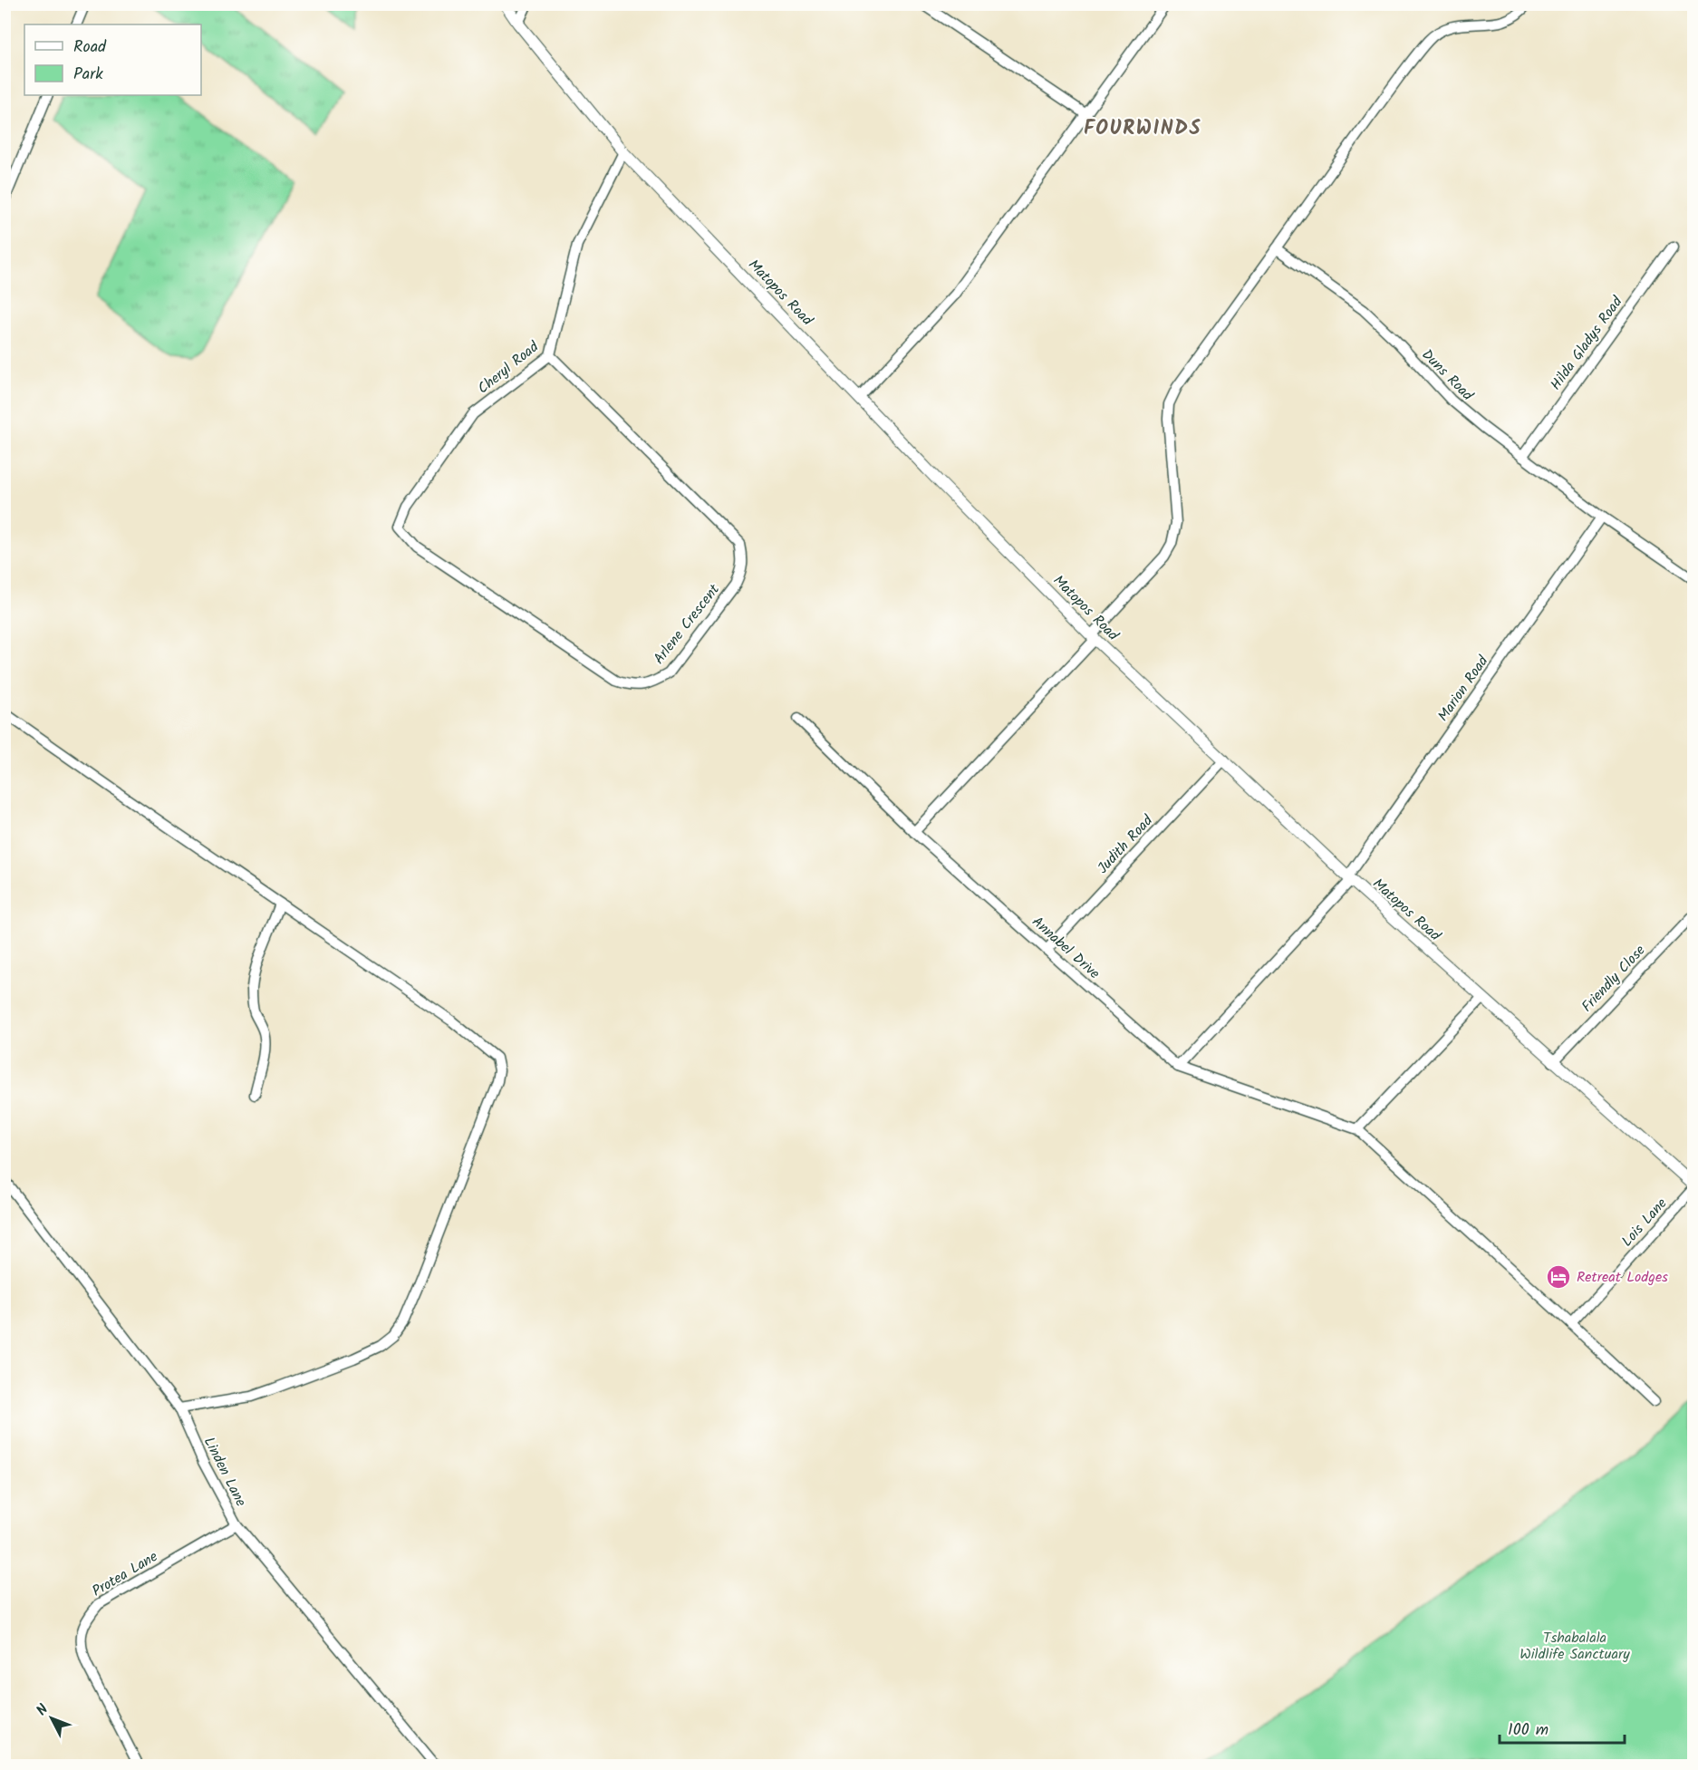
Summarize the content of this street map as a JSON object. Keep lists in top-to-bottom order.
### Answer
{
  "streets": {
    "main road": ["Matopos Road"],
    "street": [
      "Hilda Gladys Road",
      "Cheryl Road",
      "Duns Road",
      "Arlene Crescent",
      "Marion Road",
      "Judith Road",
      "Annabel Drive",
      "Friendly Close",
      "Lois Lane",
      "Linden Lane",
      "Protea Lane"
    ]
  },
  "crossings": [
    ["Matopos Road", "Cheryl Road"],
    ["Matopos Road", "Marion Road"],
    ["Matopos Road", "Judith Road"],
    ["Matopos Road", "Friendly Close"],
    ["Matopos Road", "Lois Lane"],
    ["Hilda Gladys Road", "Duns Road"],
    ["Cheryl Road", "Arlene Crescent"],
    ["Duns Road", "Marion Road"],
    ["Marion Road", "Annabel Drive"],
    ["Judith Road", "Annabel Drive"],
    ["Linden Lane", "Protea Lane"]
  ],
  "districts": ["FOURWINDS"],
  "parks": ["Tshabalala Wildlife Sanctuary"],
  "places": {
    "hotel": ["Retreat Lodges"]
  },
  "legend": ["Road", "Park"],
  "scale_bar": "100 m",
  "north": "top left"
}
